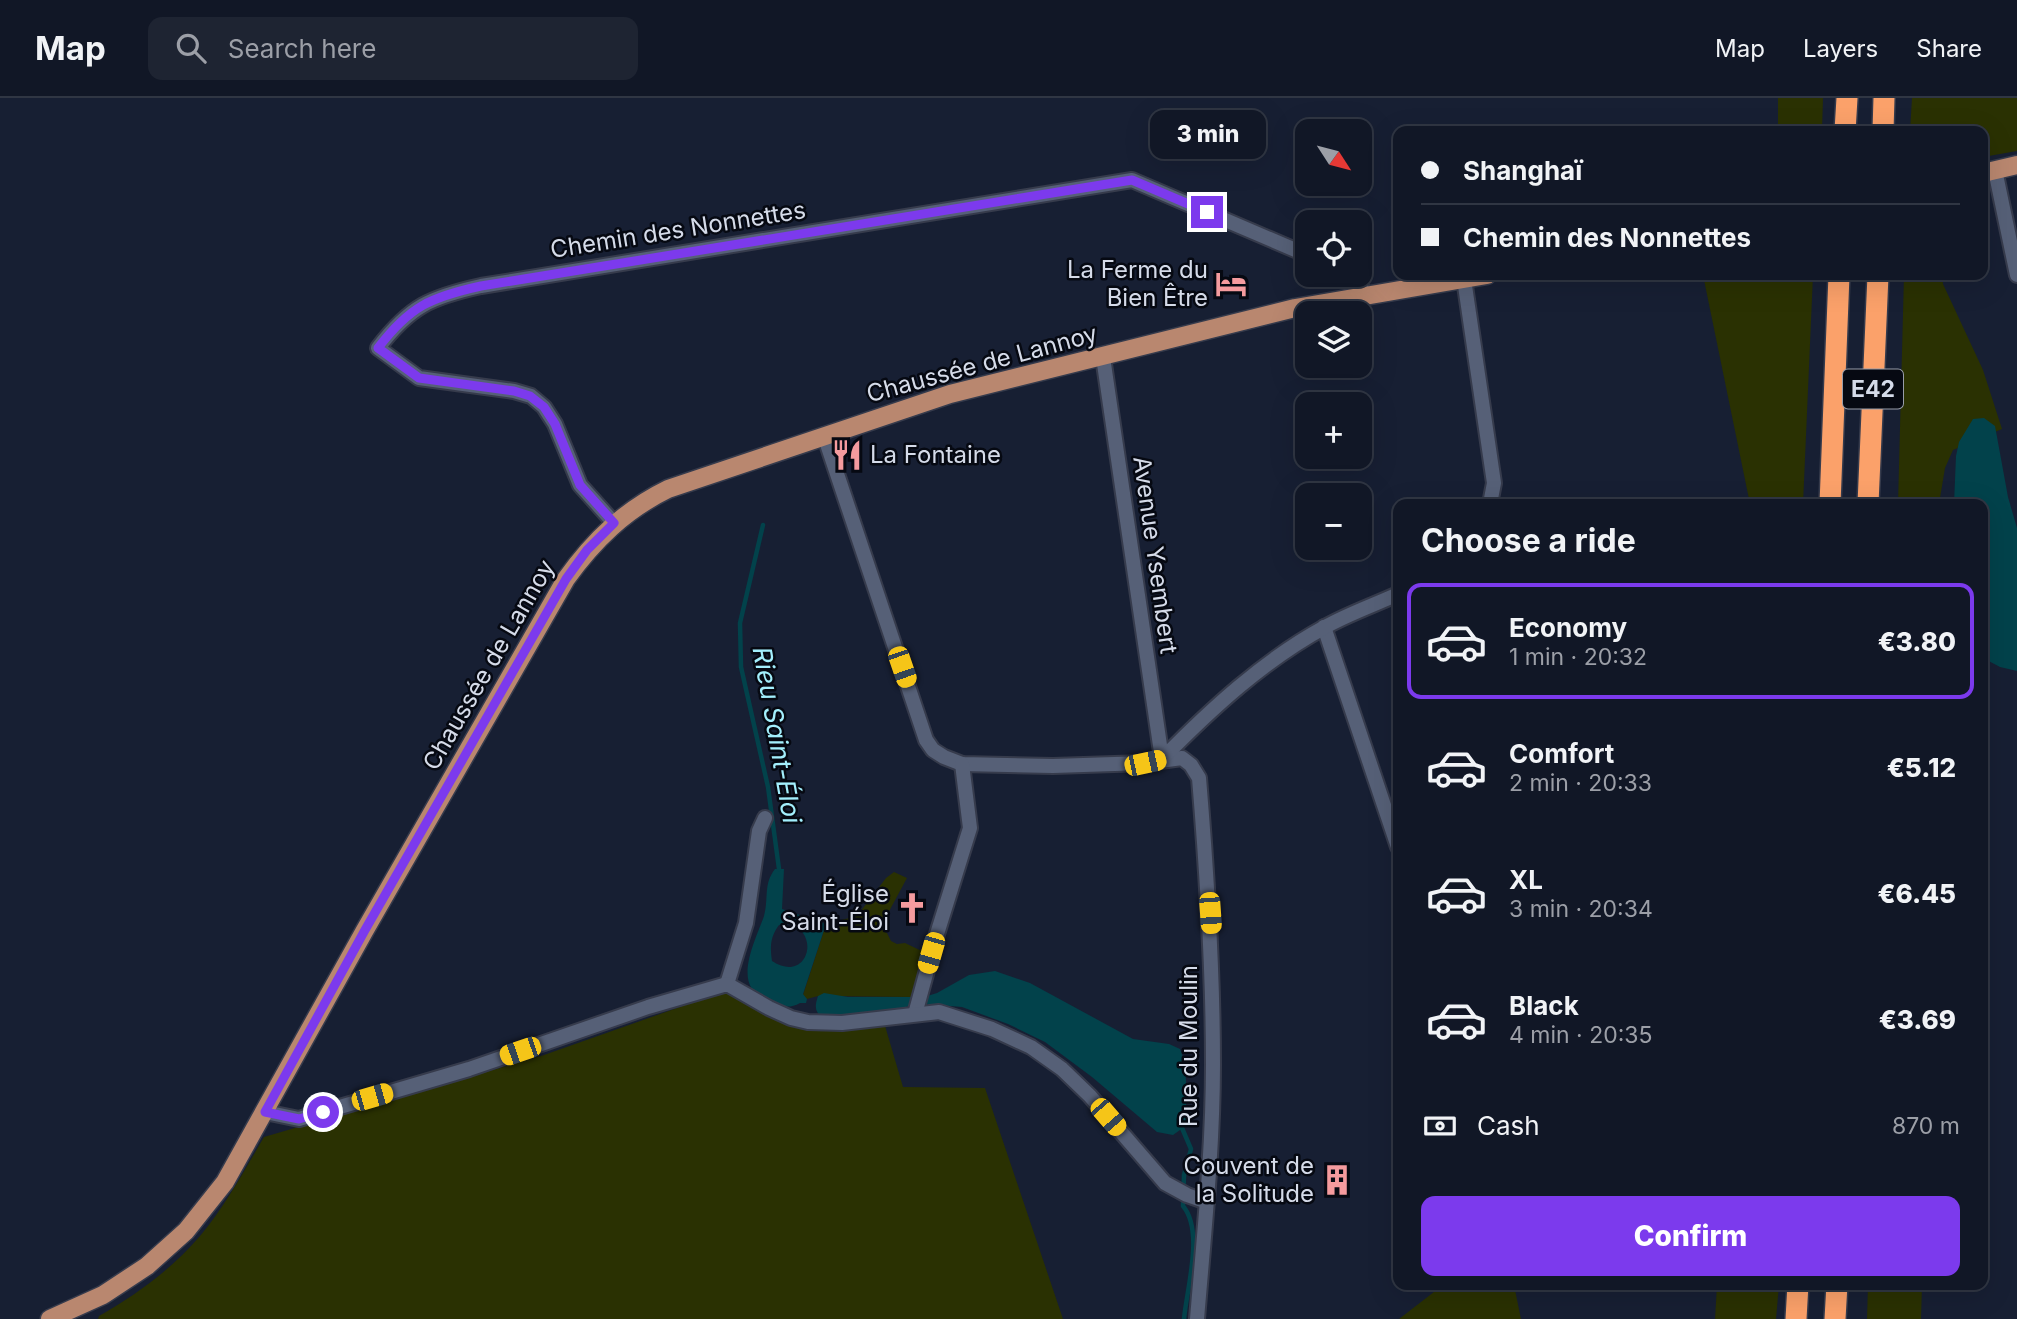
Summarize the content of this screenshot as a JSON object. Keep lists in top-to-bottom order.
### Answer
{
  "streets": {
    "highway": ["E42"],
    "main road": ["Chaussée de Lannoy"],
    "street": ["Chemin des Nonnettes", "Avenue Ysembert", "Rue du Moulin"]
  },
  "crossings": [
    ["Chemin des Nonnettes", "Chaussée de Lannoy"],
    ["Chaussée de Lannoy", "Avenue Ysembert"],
    ["Avenue Ysembert", "Rue du Moulin"]
  ],
  "water": ["Rieu Saint-Éloi"],
  "places": {
    "hotel": ["La Ferme du Bien Être"],
    "restaurant": ["La Fontaine"],
    "church": ["Église Saint-Éloi"],
    "building": ["Couvent de la Solitude"]
  },
  "north": "bottom right",
  "page": {
    "header": "Map",
    "search": "Search here",
    "nav": ["Map", "Layers", "Share"],
    "bubble": "3 min",
    "map_buttons": ["+", "−"],
    "banner": ["Shanghaï", "Chemin des Nonnettes"],
    "heading": "Choose a ride",
    "list": [
      {
        "name": "Economy",
        "note": "1 min · 20:32",
        "value": "€3.80"
      },
      {
        "name": "Comfort",
        "note": "2 min · 20:33",
        "value": "€5.12"
      },
      {
        "name": "XL",
        "note": "3 min · 20:34",
        "value": "€6.45"
      },
      {
        "name": "Black",
        "note": "4 min · 20:35",
        "value": "€3.69"
      }
    ],
    "pay": ["Cash", "870 m"],
    "buttons": "Confirm"
  }
}
